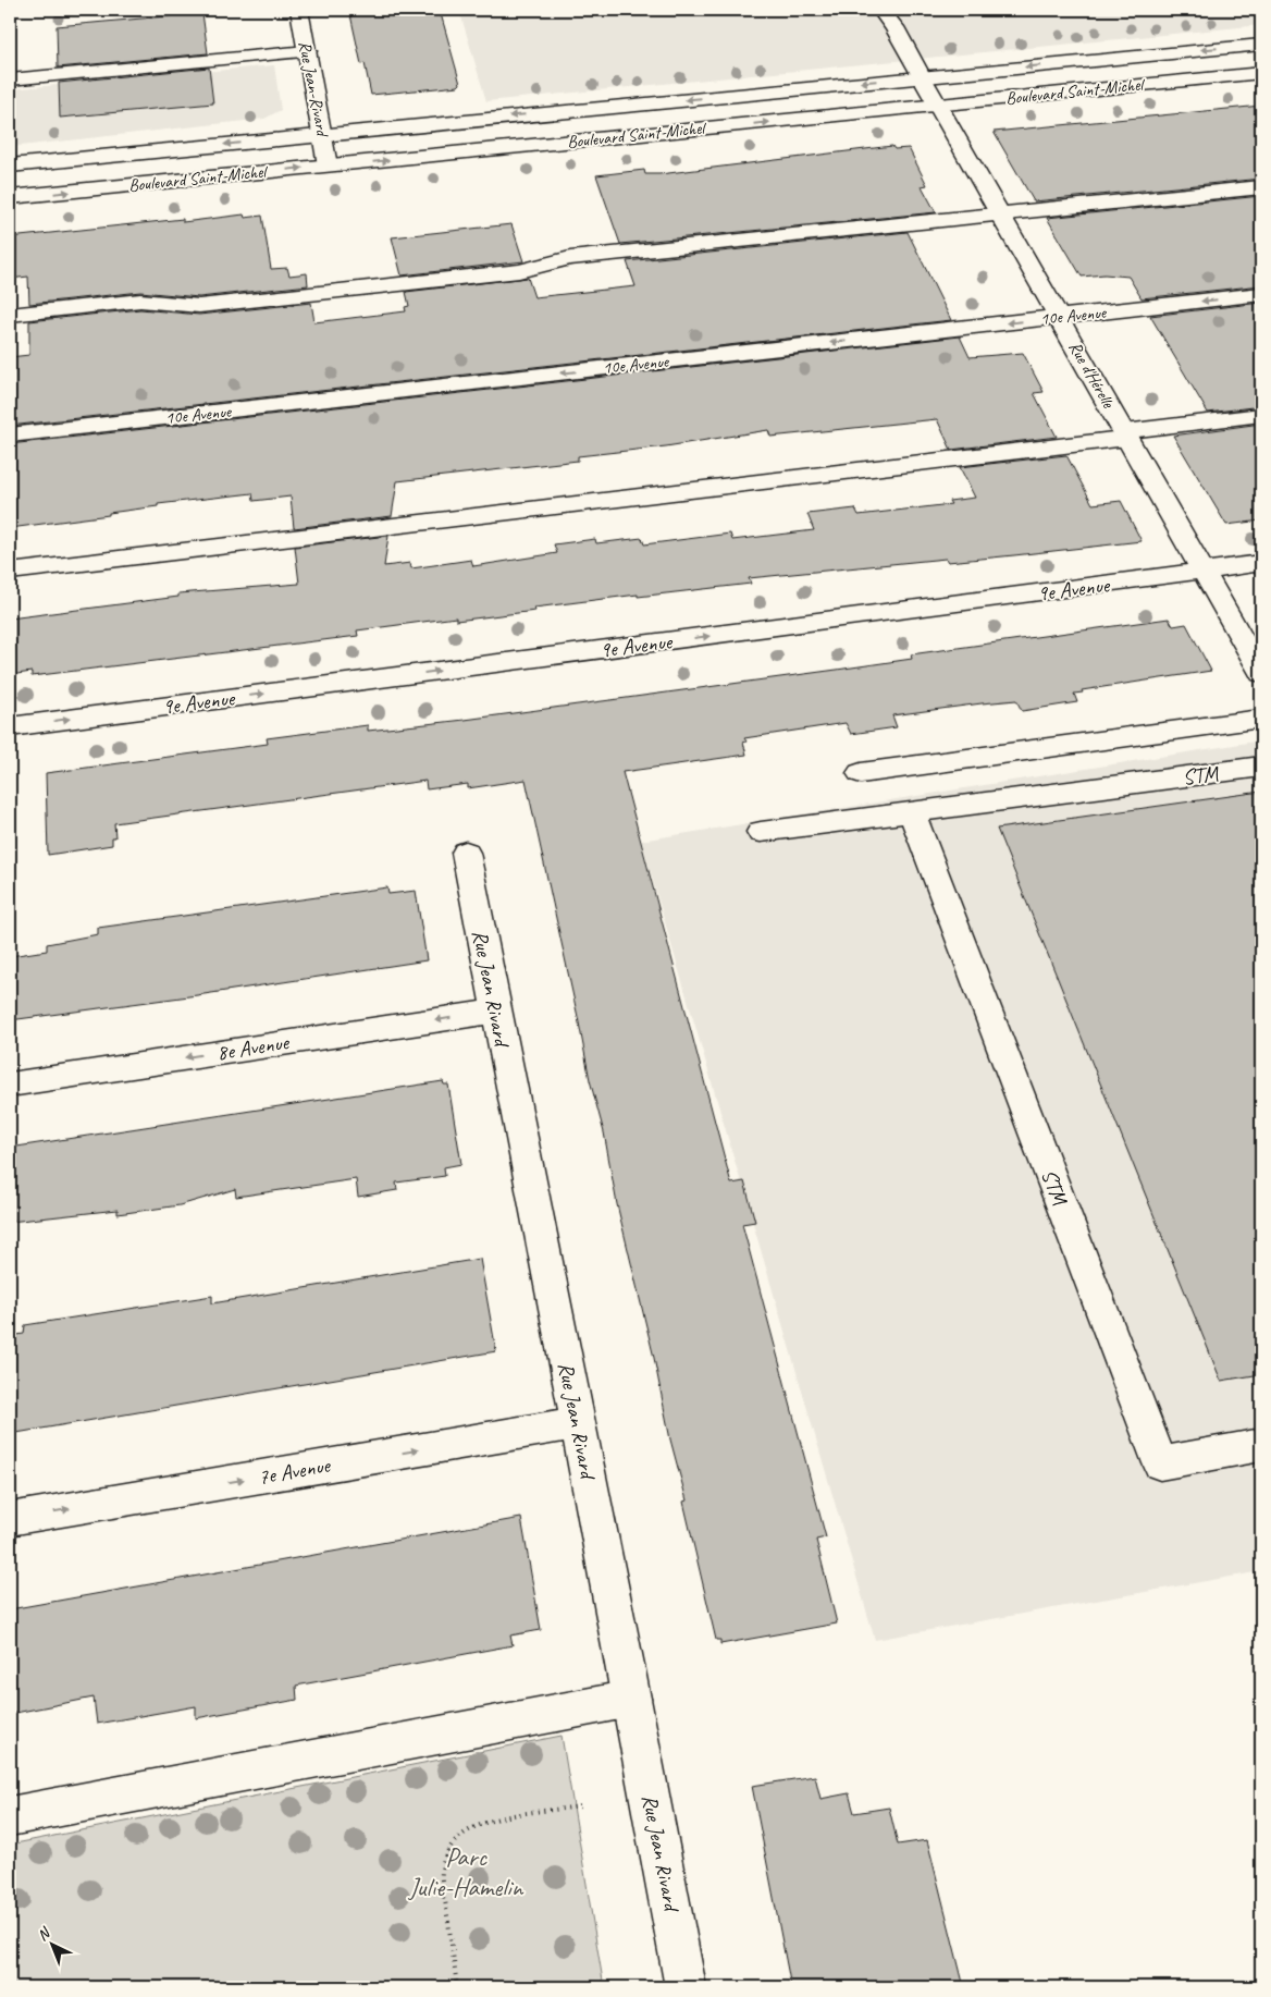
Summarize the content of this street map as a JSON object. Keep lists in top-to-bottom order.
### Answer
{
  "streets": {
    "street": [
      "Rue Jean-Rivard",
      "Boulevard Saint-Michel",
      "10e Avenue",
      "Rue d'Hérelle",
      "9e Avenue",
      "STM",
      "Rue Jean Rivard",
      "8e Avenue",
      "7e Avenue"
    ]
  },
  "crossings": [
    ["Rue Jean-Rivard", "Boulevard Saint-Michel"],
    ["Boulevard Saint-Michel", "Rue d'Hérelle"],
    ["10e Avenue", "Rue d'Hérelle"],
    ["Rue d'Hérelle", "9e Avenue"],
    ["Rue Jean Rivard", "8e Avenue"],
    ["Rue Jean Rivard", "7e Avenue"]
  ],
  "one_way": ["8e Avenue", "7e Avenue"],
  "parks": ["Parc Julie-Hamelin"],
  "north": "top left"
}
